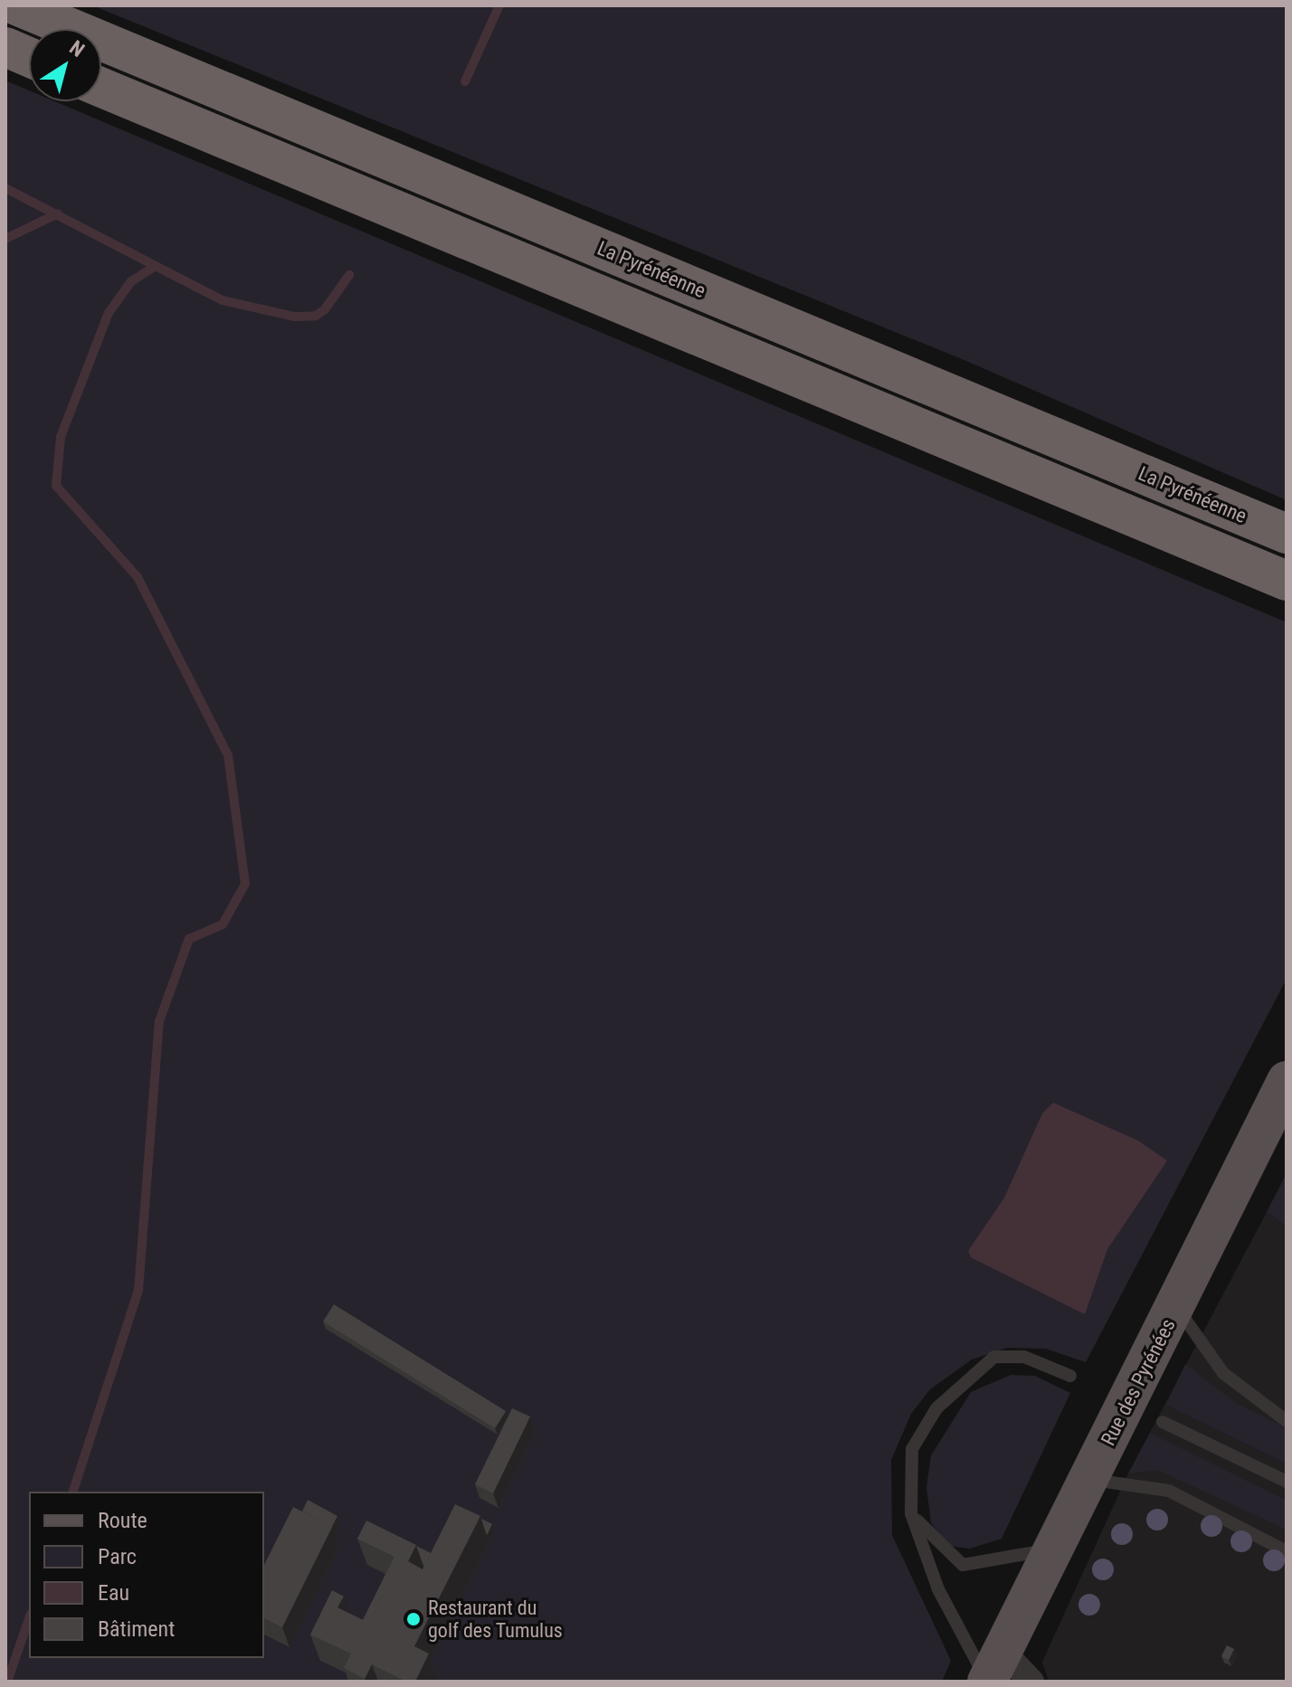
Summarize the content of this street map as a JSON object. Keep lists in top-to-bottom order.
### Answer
{
  "streets": {
    "highway": ["La Pyrénéenne"],
    "main road": ["Rue des Pyrénées"]
  },
  "places": ["Restaurant du golf des Tumulus"],
  "legend": [
    "Route",
    "Parc",
    "Eau",
    "Bâtiment"
  ],
  "north": "top right"
}
